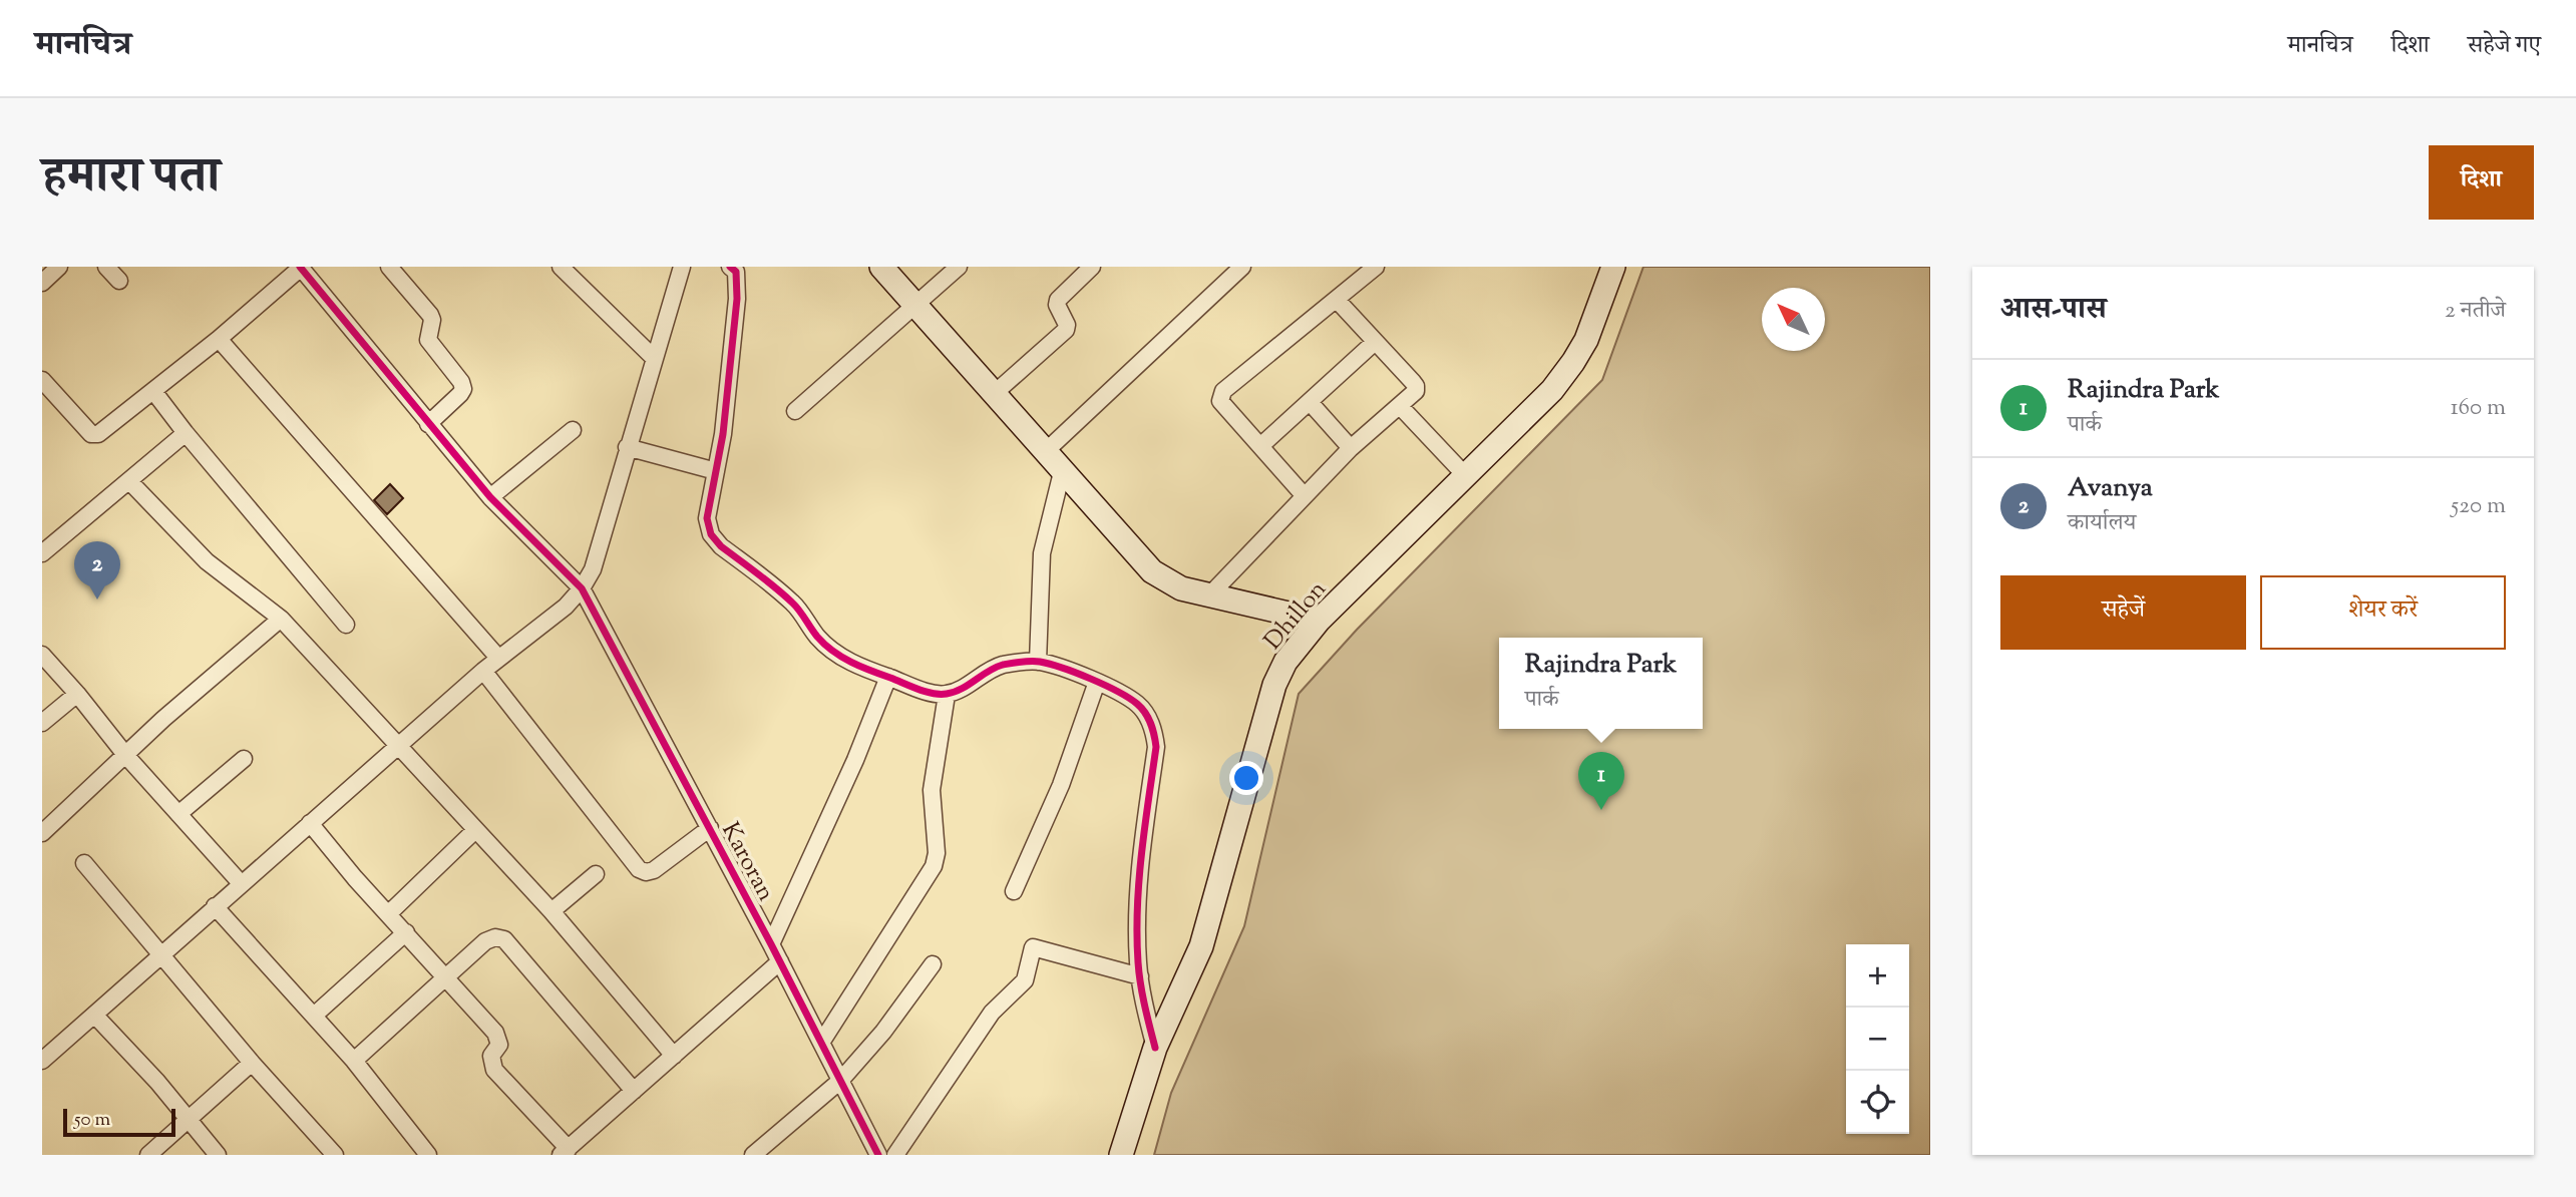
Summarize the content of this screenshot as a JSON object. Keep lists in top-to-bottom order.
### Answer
{
  "streets": {
    "street": ["Dhillon", "Karoran"]
  },
  "scale_bar": "50 m",
  "north": "top left",
  "page": {
    "header": "मानचित्र",
    "nav": ["मानचित्र", "दिशा", "सहेजे गए"],
    "title": "हमारा पता",
    "buttons": [
      "दिशा",
      ["सहेजें", "शेयर करें"]
    ],
    "heading": ["आस-पास", "2 नतीजे"],
    "list": [
      {
        "mark": "1",
        "name": "Rajindra Park",
        "note": "पार्क",
        "value": "160 m"
      },
      {
        "mark": "2",
        "name": "Avanya",
        "note": "कार्यालय",
        "value": "520 m"
      }
    ],
    "pins": ["2", "1"],
    "popup": ["Rajindra Park", "पार्क"],
    "map_buttons": ["+", "−"],
    "scale": "50 m"
  }
}
